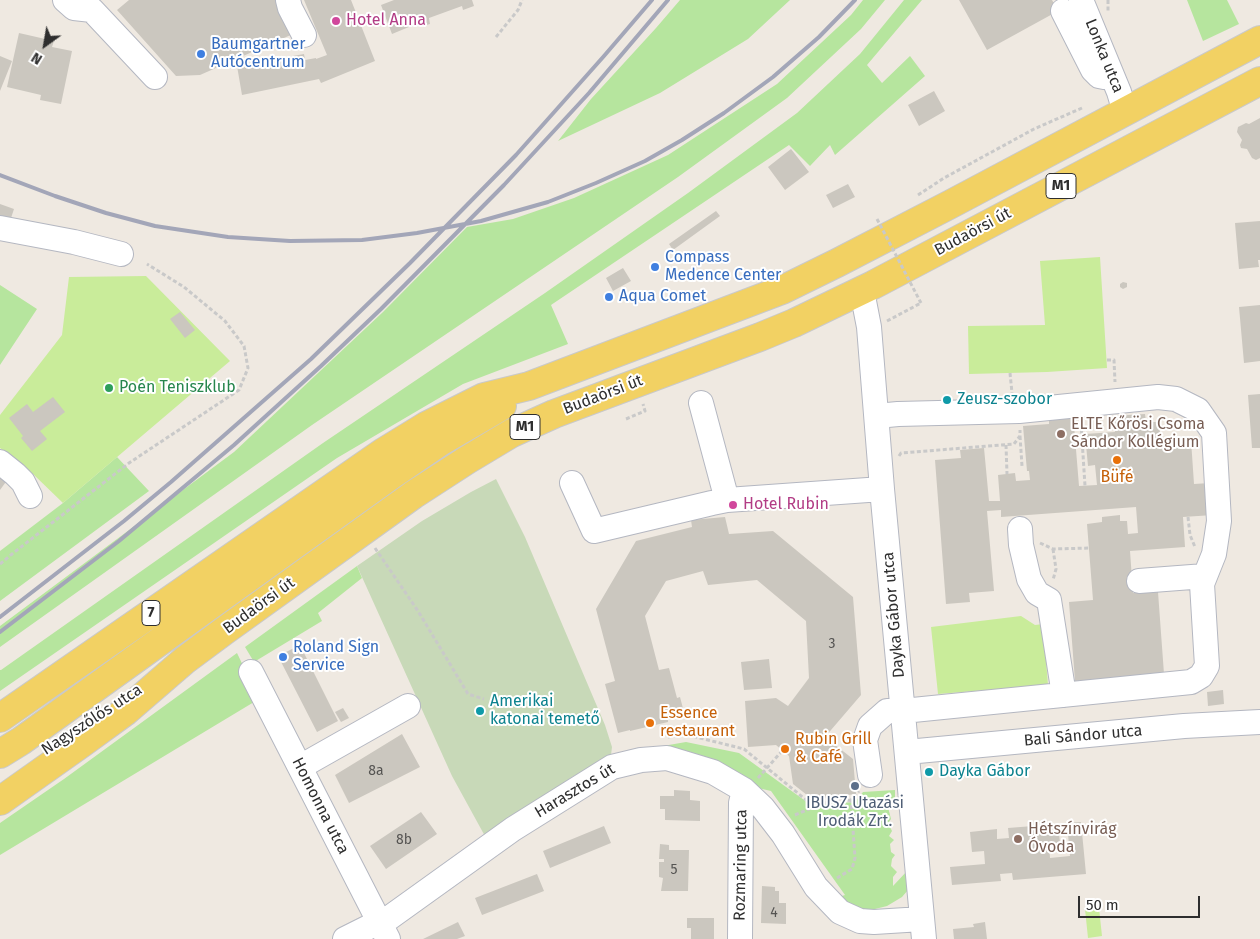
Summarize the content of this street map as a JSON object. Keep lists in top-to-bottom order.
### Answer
{
  "streets": {
    "main road": [
      "M1",
      "Budaörsi út",
      "7",
      "Nagyszőlős utca"
    ],
    "street": [
      "Lonka utca",
      "Dayka Gábor utca",
      "Bali Sándor utca",
      "Harasztos út",
      "Homonna utca",
      "Rozmaring utca"
    ]
  },
  "crossings": [
    ["Lonka utca", "Budaörsi út"],
    ["Budaörsi út", "Dayka Gábor utca"],
    ["Budaörsi út", "Nagyszőlős utca"],
    ["Dayka Gábor utca", "Bali Sándor utca"],
    ["Dayka Gábor utca", "Harasztos út"],
    ["Harasztos út", "Homonna utca"],
    ["Harasztos út", "Rozmaring utca"]
  ],
  "places": [
    "Hotel Anna",
    "Baumgartner Autócentrum",
    "Compass Medence Center",
    "Aqua Comet",
    "Poén Teniszklub",
    "Zeusz-szobor",
    "ELTE Kőrösi Csoma Sándor Kollégium",
    "Büfé",
    "Hotel Rubin",
    "Roland Sign Service",
    "Amerikai katonai temető",
    "Essence restaurant",
    "Rubin Grill & Café",
    "Dayka Gábor",
    "IBUSZ Utazási Irodák Zrt.",
    "Hétszínvirág Óvoda"
  ],
  "house_numbers": [
    "3",
    "8a",
    "8b",
    "5",
    "4"
  ],
  "scale_bar": "50 m",
  "north": "bottom left"
}
